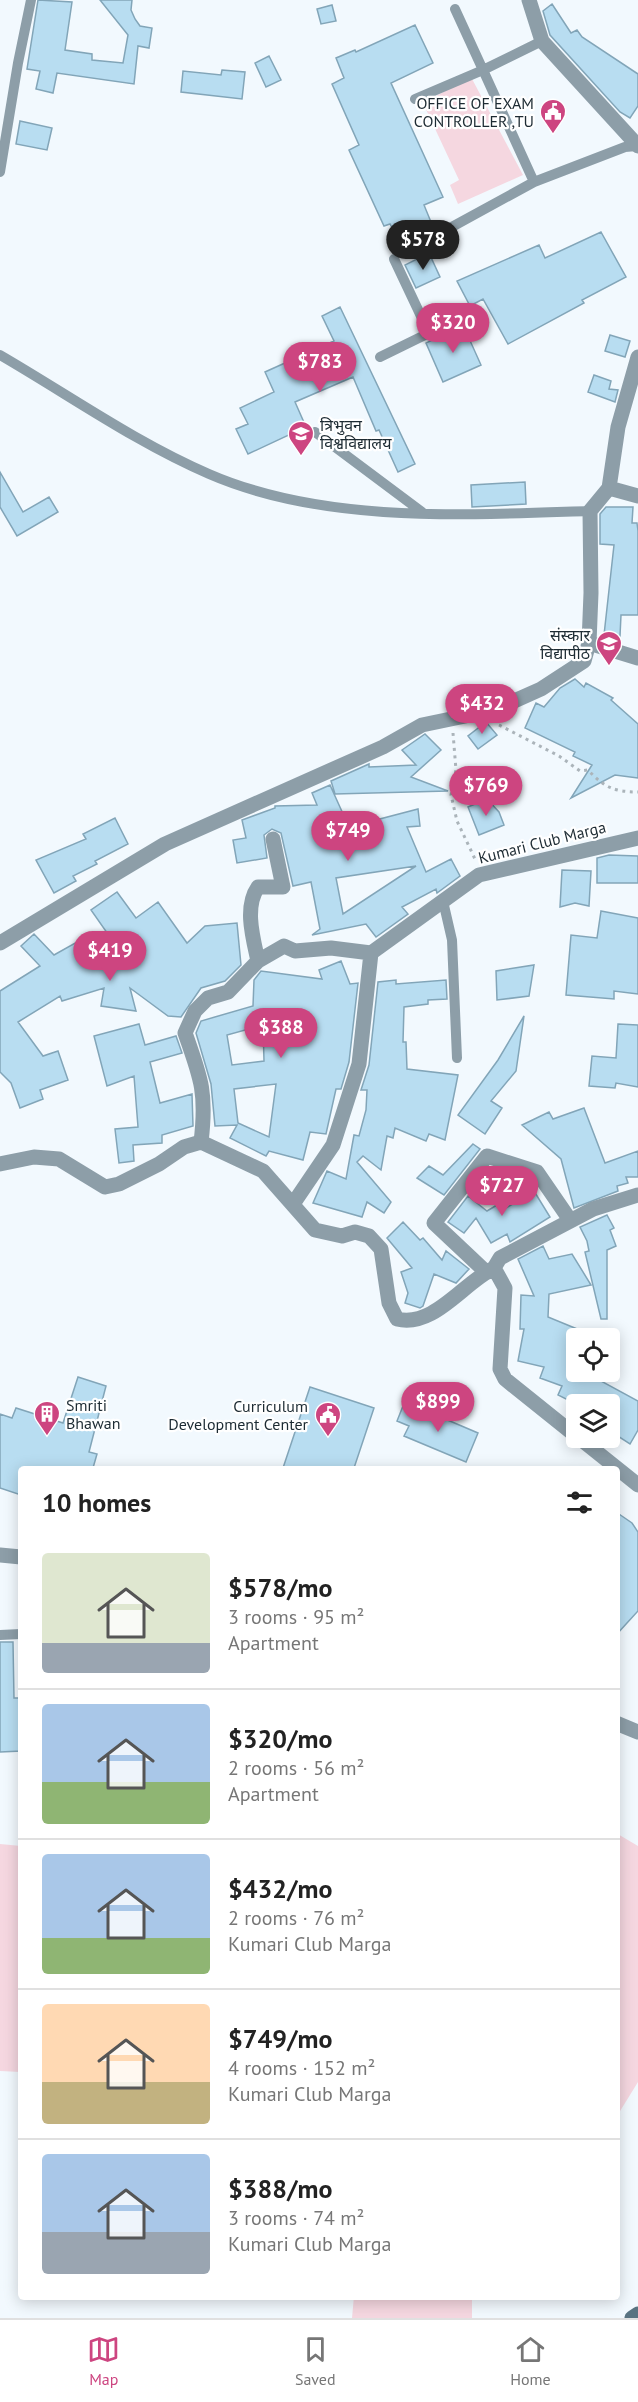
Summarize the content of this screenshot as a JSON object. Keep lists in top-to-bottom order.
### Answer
{
  "streets": {
    "street": ["Kumari Club Marga"]
  },
  "places": {
    "public building": ["OFFICE OF EXAM CONTROLLER ,TU", "Curriculum Development Center"],
    "school or university": ["त्रिभुवन विश्वविद्यालय", "संस्कार विद्यापीठ"],
    "building": ["Smriti Bhawan"]
  },
  "page": {
    "price": [
      "$578",
      "$320",
      "$783",
      "$432",
      "$769",
      "$749",
      "$419",
      "$388",
      "$727",
      "$899"
    ],
    "heading": "10 homes",
    "list": [
      {
        "name": "$578/mo",
        "note": "3 rooms · 95 m² · Apartment"
      },
      {
        "name": "$320/mo",
        "note": "2 rooms · 56 m² · Apartment"
      },
      {
        "name": "$432/mo",
        "note": "2 rooms · 76 m² · Kumari Club Marga"
      },
      {
        "name": "$749/mo",
        "note": "4 rooms · 152 m² · Kumari Club Marga"
      },
      {
        "name": "$388/mo",
        "note": "3 rooms · 74 m² · Kumari Club Marga"
      }
    ],
    "tabs": ["Map", "Saved", "Home"]
  }
}
